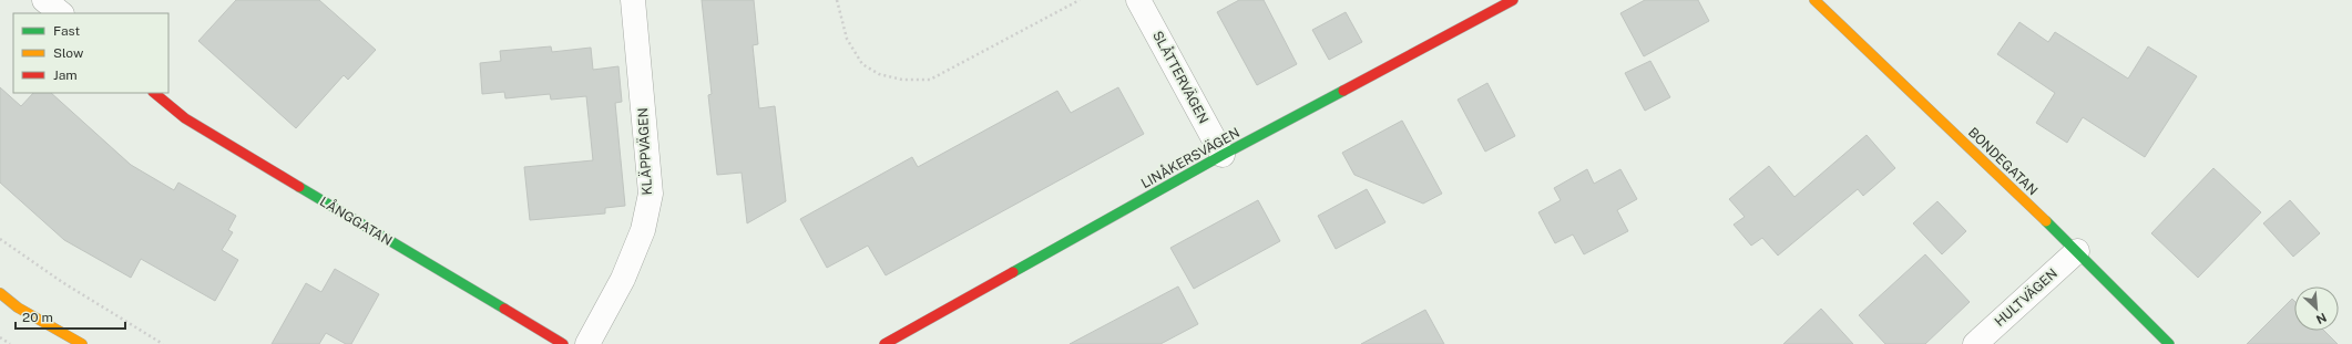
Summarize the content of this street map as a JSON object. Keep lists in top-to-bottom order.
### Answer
{
  "streets": {
    "street": [
      "SLÅTTERVÄGEN",
      "KLÄPPVÄGEN",
      "LINÅKERSVÄGEN",
      "BONDEGATAN",
      "LÅNGGATAN",
      "HULTVÄGEN"
    ]
  },
  "crossings": [
    ["SLÅTTERVÄGEN", "LINÅKERSVÄGEN"],
    ["BONDEGATAN", "HULTVÄGEN"]
  ],
  "legend": ["Fast", "Slow", "Jam"],
  "scale_bar": "20 m",
  "north": "bottom right"
}
